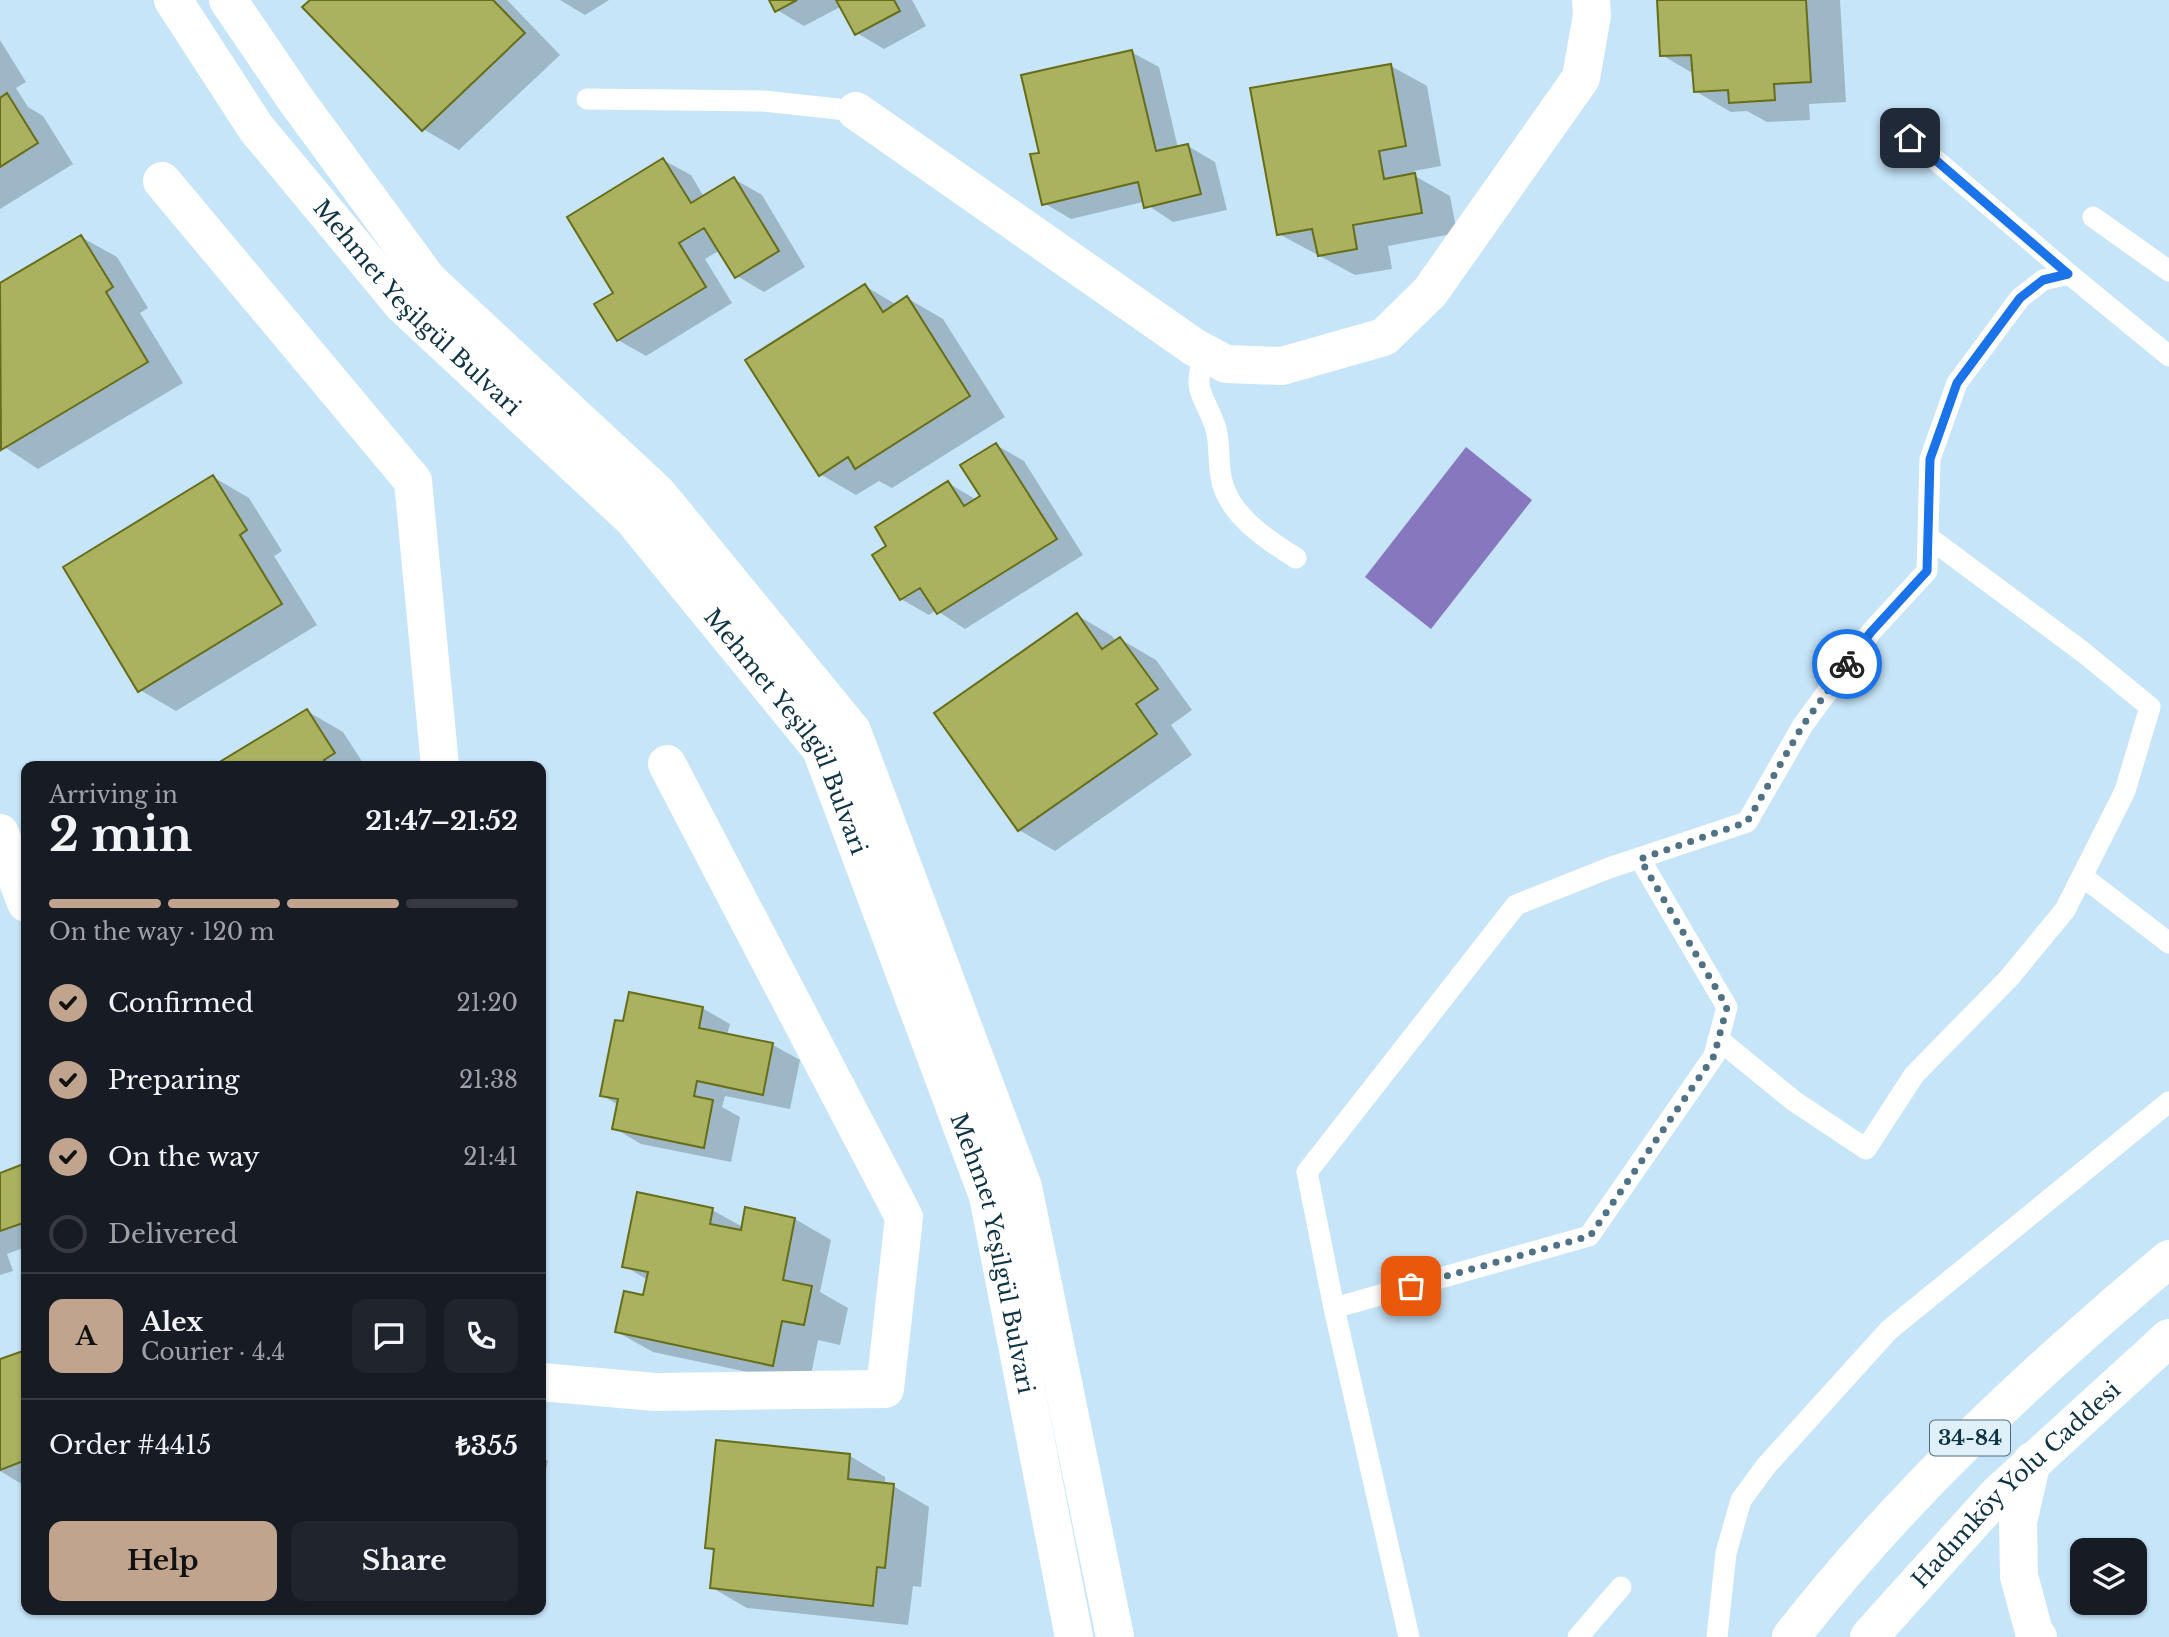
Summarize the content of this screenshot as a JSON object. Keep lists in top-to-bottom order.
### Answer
{
  "streets": {
    "main road": ["Mehmet Yeşilgül Bulvari", "34-84", "Hadımköy Yolu Caddesi"]
  },
  "page": {
    "heading": ["2 min", "Arriving in", "21:47–21:52"],
    "panel": [
      "Alex",
      "Courier · 4.4",
      "Order #4415",
      "₺355"
    ],
    "bar": "On the way · 120 m",
    "list": [
      ["Confirmed", "21:20"],
      ["Preparing", "21:38"],
      ["On the way", "21:41"],
      "Delivered"
    ],
    "round": "A",
    "buttons": ["Help", "Share"]
  }
}
